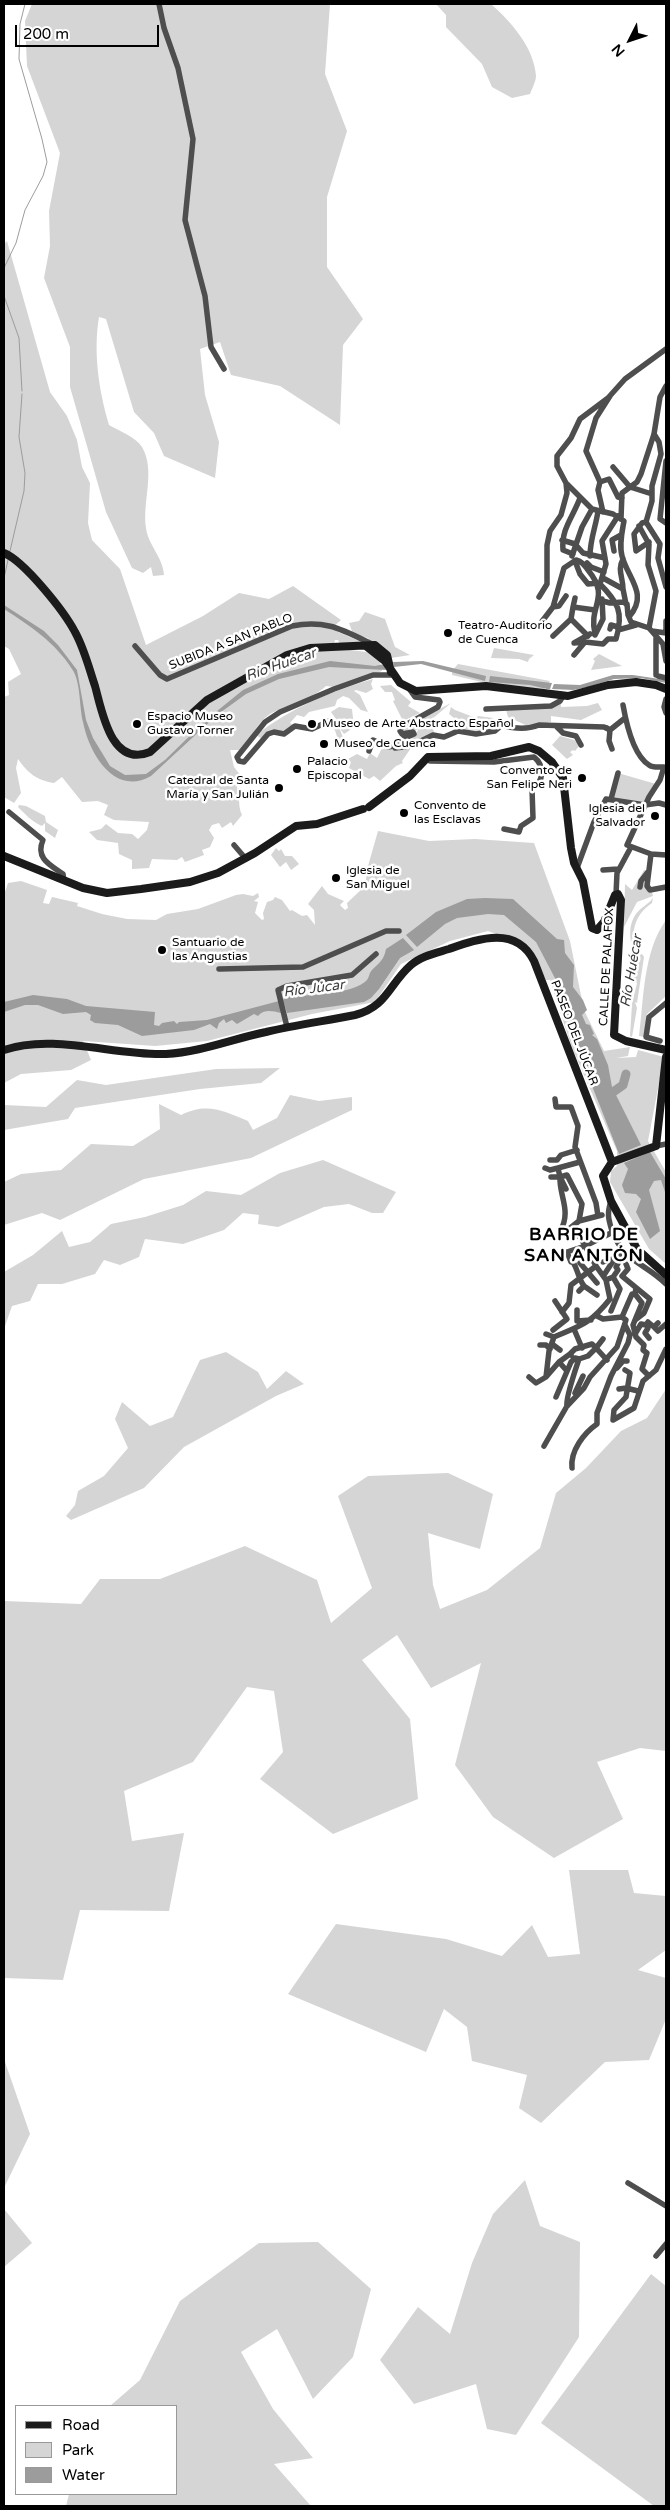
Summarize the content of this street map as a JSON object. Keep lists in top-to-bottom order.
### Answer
{
  "streets": {
    "street": ["SUBIDA A SAN PABLO", "CALLE DE PALAFOX", "PASEO DEL JÚCAR"]
  },
  "districts": ["BARRIO DE SAN ANTÓN"],
  "water": ["Río Huécar", "Río Júcar"],
  "places": [
    "Teatro-Auditorio de Cuenca",
    "Espacio Museo Gustavo Torner",
    "Museo de Arte Abstracto Español",
    "Museo de Cuenca",
    "Palacio Episcopal",
    "Convento de San Felipe Neri",
    "Catedral de Santa María y San Julián",
    "Convento de las Esclavas",
    "Iglesia del Salvador",
    "Iglesia de San Miguel",
    "Santuario de las Angustias"
  ],
  "legend": ["Road", "Park", "Water"],
  "scale_bar": "200 m",
  "north": "bottom left"
}
